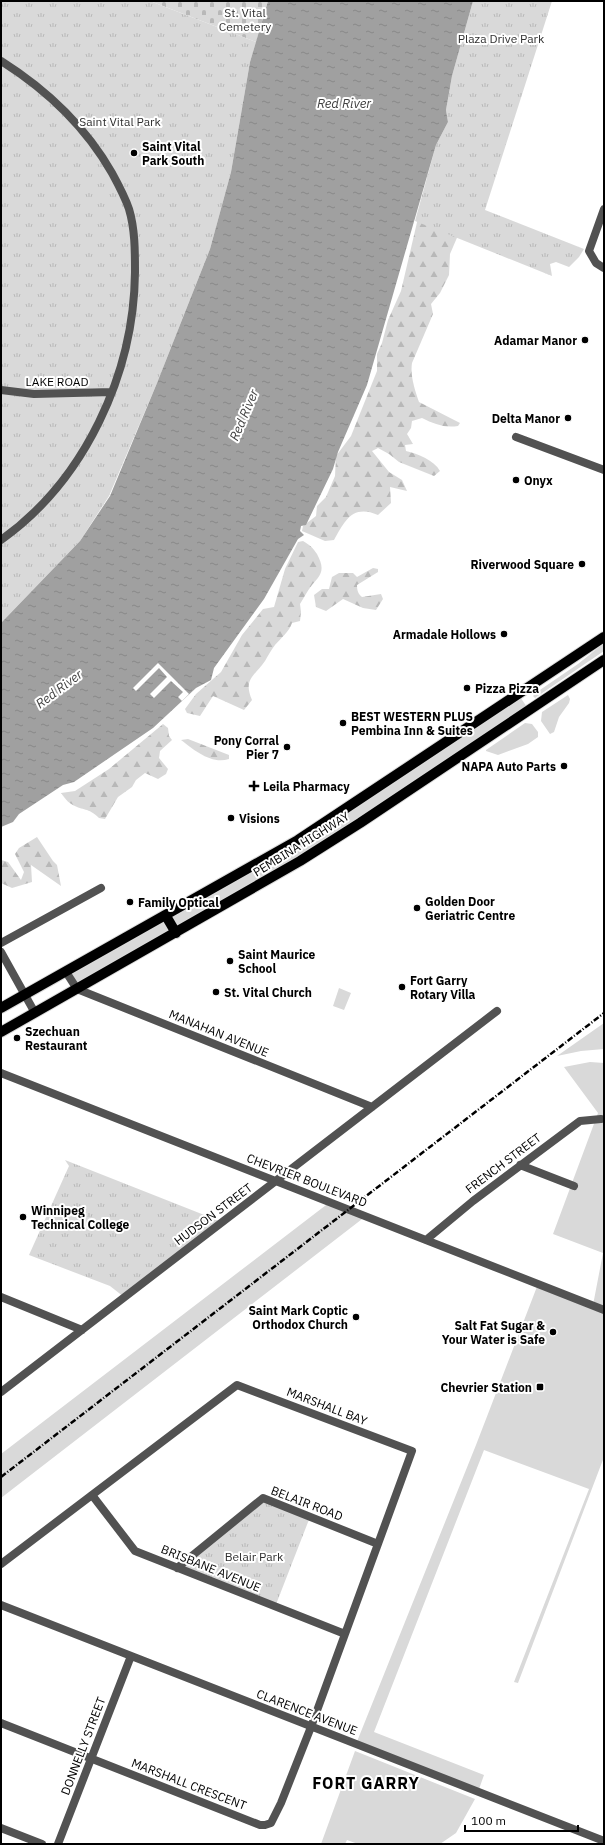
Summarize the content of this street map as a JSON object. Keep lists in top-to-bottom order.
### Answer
{
  "streets": {
    "main road": ["PEMBINA HIGHWAY"],
    "street": [
      "LAKE ROAD",
      "MANAHAN AVENUE",
      "FRENCH STREET",
      "CHEVRIER BOULEVARD",
      "HUDSON STREET",
      "MARSHALL BAY",
      "BELAIR ROAD",
      "BRISBANE AVENUE",
      "CLARENCE AVENUE",
      "DONNELLY STREET",
      "MARSHALL CRESCENT"
    ]
  },
  "crossings": [
    ["PEMBINA HIGHWAY", "MANAHAN AVENUE"],
    ["MANAHAN AVENUE", "HUDSON STREET"],
    ["FRENCH STREET", "CHEVRIER BOULEVARD"],
    ["CHEVRIER BOULEVARD", "HUDSON STREET"],
    ["MARSHALL BAY", "BELAIR ROAD"],
    ["MARSHALL BAY", "BRISBANE AVENUE"],
    ["MARSHALL BAY", "CLARENCE AVENUE"],
    ["MARSHALL BAY", "MARSHALL CRESCENT"],
    ["BELAIR ROAD", "BRISBANE AVENUE"],
    ["CLARENCE AVENUE", "DONNELLY STREET"],
    ["CLARENCE AVENUE", "MARSHALL CRESCENT"],
    ["DONNELLY STREET", "MARSHALL CRESCENT"]
  ],
  "districts": ["FORT GARRY"],
  "water": ["Red River"],
  "parks": [
    "St. Vital Cemetery",
    "Plaza Drive Park",
    "Saint Vital Park",
    "Belair Park"
  ],
  "places": {
    "other": [
      "Saint Vital Park South",
      "Adamar Manor",
      "Delta Manor",
      "Onyx",
      "Riverwood Square",
      "Armadale Hollows",
      "Pizza Pizza",
      "BEST WESTERN PLUS Pembina Inn & Suites",
      "Pony Corral Pier 7",
      "NAPA Auto Parts",
      "Visions",
      "Family Optical",
      "Golden Door Geriatric Centre",
      "Saint Maurice School",
      "Fort Garry Rotary Villa",
      "St. Vital Church",
      "Szechuan Restaurant",
      "Winnipeg Technical College",
      "Saint Mark Coptic Orthodox Church",
      "Salt Fat Sugar & Your Water is Safe"
    ],
    "health": ["Leila Pharmacy"],
    "transit": ["Chevrier Station"]
  },
  "scale_bar": "100 m"
}
